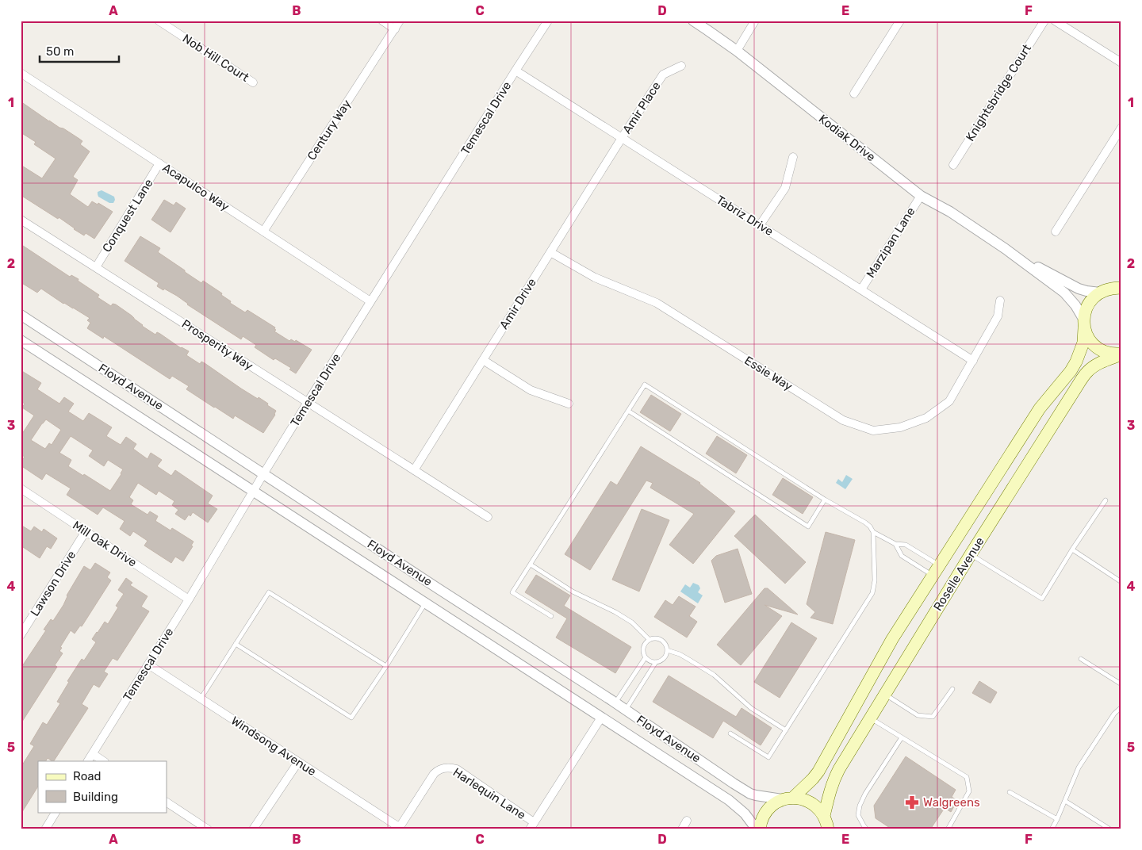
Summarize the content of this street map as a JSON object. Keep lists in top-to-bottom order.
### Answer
{
  "streets": {
    "main road": ["Roselle Avenue"],
    "street": [
      "Nob Hill Court",
      "Knightsbridge Court",
      "Amir Place",
      "Temescal Drive",
      "Century Way",
      "Kodiak Drive",
      "Acapulco Way",
      "Conquest Lane",
      "Tabriz Drive",
      "Marzipan Lane",
      "Amir Drive",
      "Prosperity Way",
      "Essie Way",
      "Floyd Avenue",
      "Mill Oak Drive",
      "Lawson Drive",
      "Windsong Avenue",
      "Harlequin Lane"
    ]
  },
  "crossings": [
    ["Amir Place", "Tabriz Drive"],
    ["Amir Place", "Amir Drive"],
    ["Temescal Drive", "Acapulco Way"],
    ["Temescal Drive", "Tabriz Drive"],
    ["Temescal Drive", "Prosperity Way"],
    ["Temescal Drive", "Floyd Avenue"],
    ["Temescal Drive", "Mill Oak Drive"],
    ["Temescal Drive", "Windsong Avenue"],
    ["Century Way", "Acapulco Way"],
    ["Kodiak Drive", "Marzipan Lane"],
    ["Kodiak Drive", "Roselle Avenue"],
    ["Acapulco Way", "Conquest Lane"],
    ["Conquest Lane", "Prosperity Way"],
    ["Tabriz Drive", "Marzipan Lane"],
    ["Tabriz Drive", "Amir Drive"],
    ["Tabriz Drive", "Essie Way"],
    ["Amir Drive", "Prosperity Way"],
    ["Amir Drive", "Essie Way"],
    ["Floyd Avenue", "Roselle Avenue"],
    ["Mill Oak Drive", "Lawson Drive"],
    ["Windsong Avenue", "Harlequin Lane"]
  ],
  "places": {
    "pharmacy": ["Walgreens"]
  },
  "legend": ["Road", "Building"],
  "scale_bar": "50 m",
  "grid": {
    "columns": [
      "A",
      "B",
      "C",
      "D",
      "E",
      "F"
    ],
    "rows": [
      "1",
      "2",
      "3",
      "4",
      "5"
    ]
  }
}
